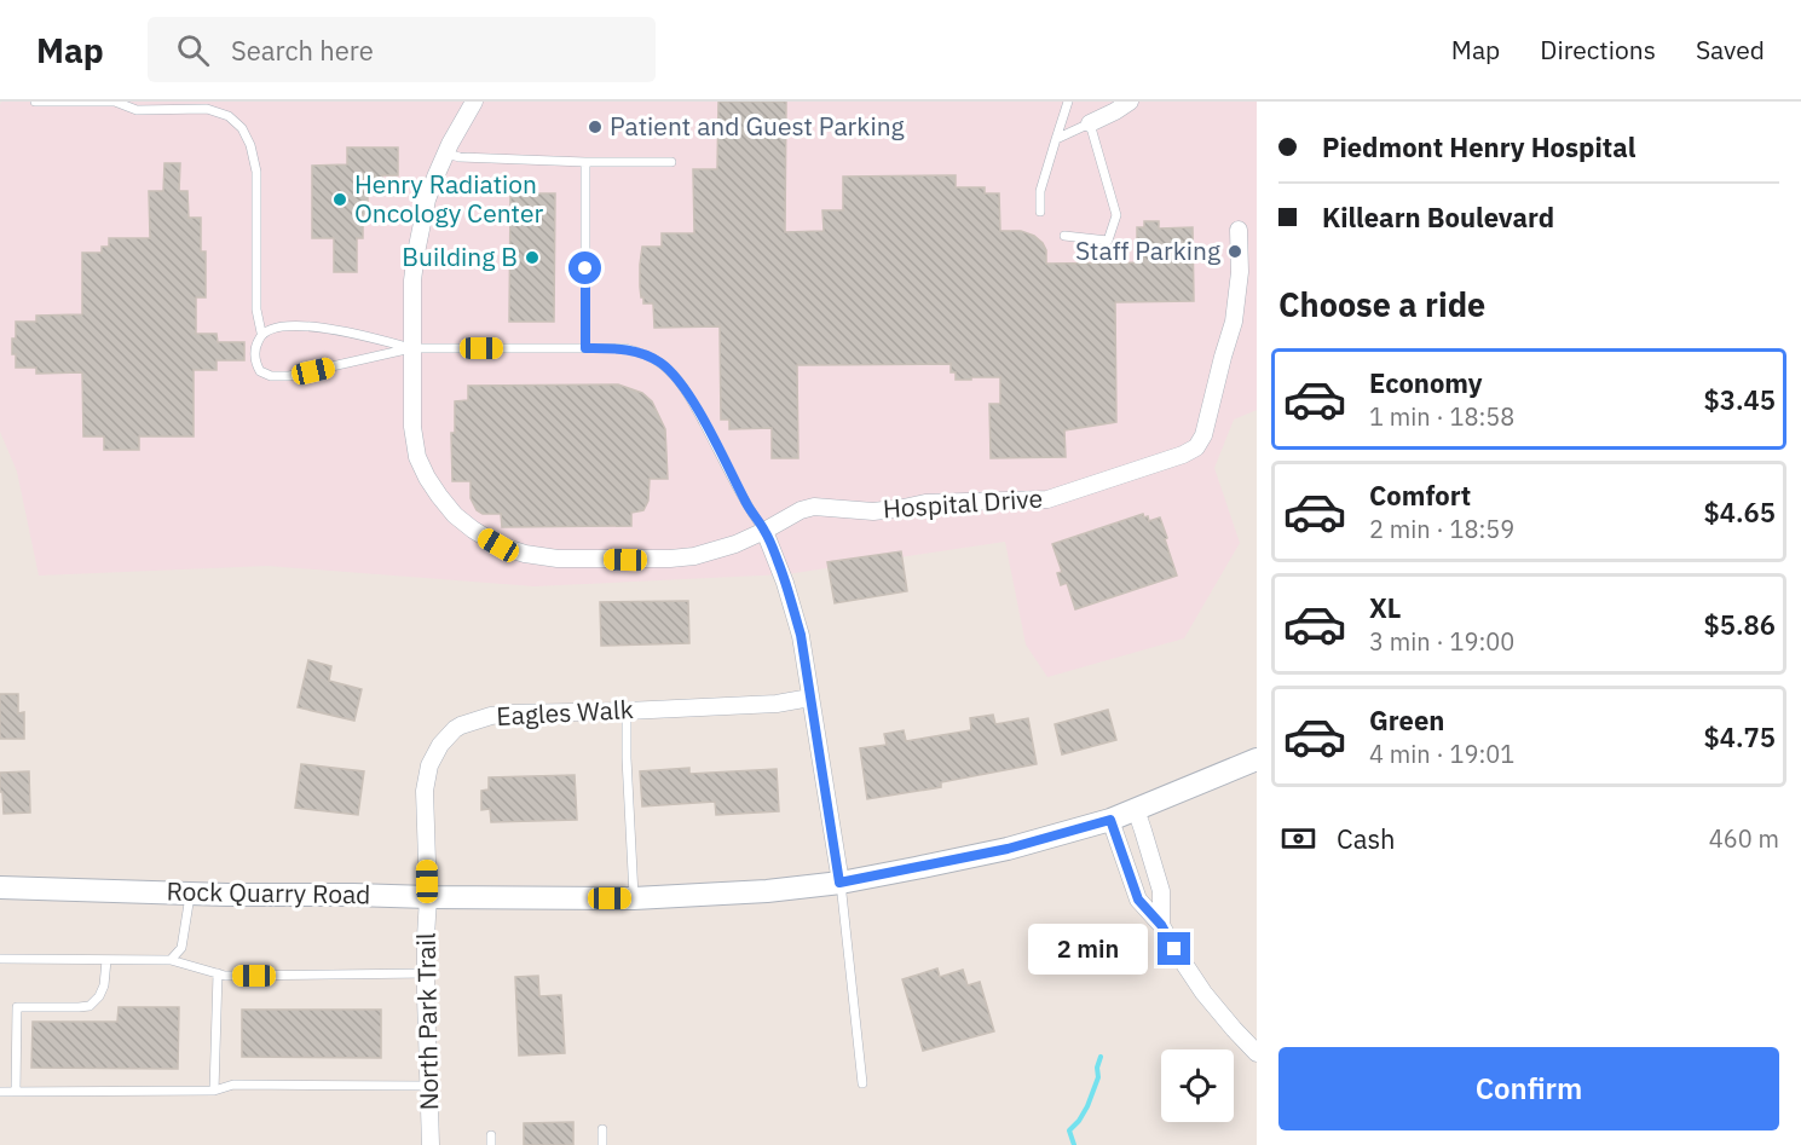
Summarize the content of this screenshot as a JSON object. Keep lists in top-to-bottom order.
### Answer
{
  "streets": {
    "street": [
      "Hospital Drive",
      "Eagles Walk",
      "Rock Quarry Road",
      "North Park Trail"
    ]
  },
  "crossings": [
    ["Eagles Walk", "Rock Quarry Road"],
    ["Eagles Walk", "North Park Trail"],
    ["Rock Quarry Road", "North Park Trail"]
  ],
  "places": [
    "Patient and Guest Parking",
    "Henry Radiation Oncology Center",
    "Staff Parking",
    "Building B"
  ],
  "page": {
    "header": "Map",
    "search": "Search here",
    "nav": ["Map", "Directions", "Saved"],
    "banner": ["Piedmont Henry Hospital", "Killearn Boulevard"],
    "heading": "Choose a ride",
    "list": [
      {
        "name": "Economy",
        "note": "1 min · 18:58",
        "value": "$3.45"
      },
      {
        "name": "Comfort",
        "note": "2 min · 18:59",
        "value": "$4.65"
      },
      {
        "name": "XL",
        "note": "3 min · 19:00",
        "value": "$5.86"
      },
      {
        "name": "Green",
        "note": "4 min · 19:01",
        "value": "$4.75"
      }
    ],
    "pay": ["Cash", "460 m"],
    "bubble": "2 min",
    "buttons": "Confirm"
  }
}
